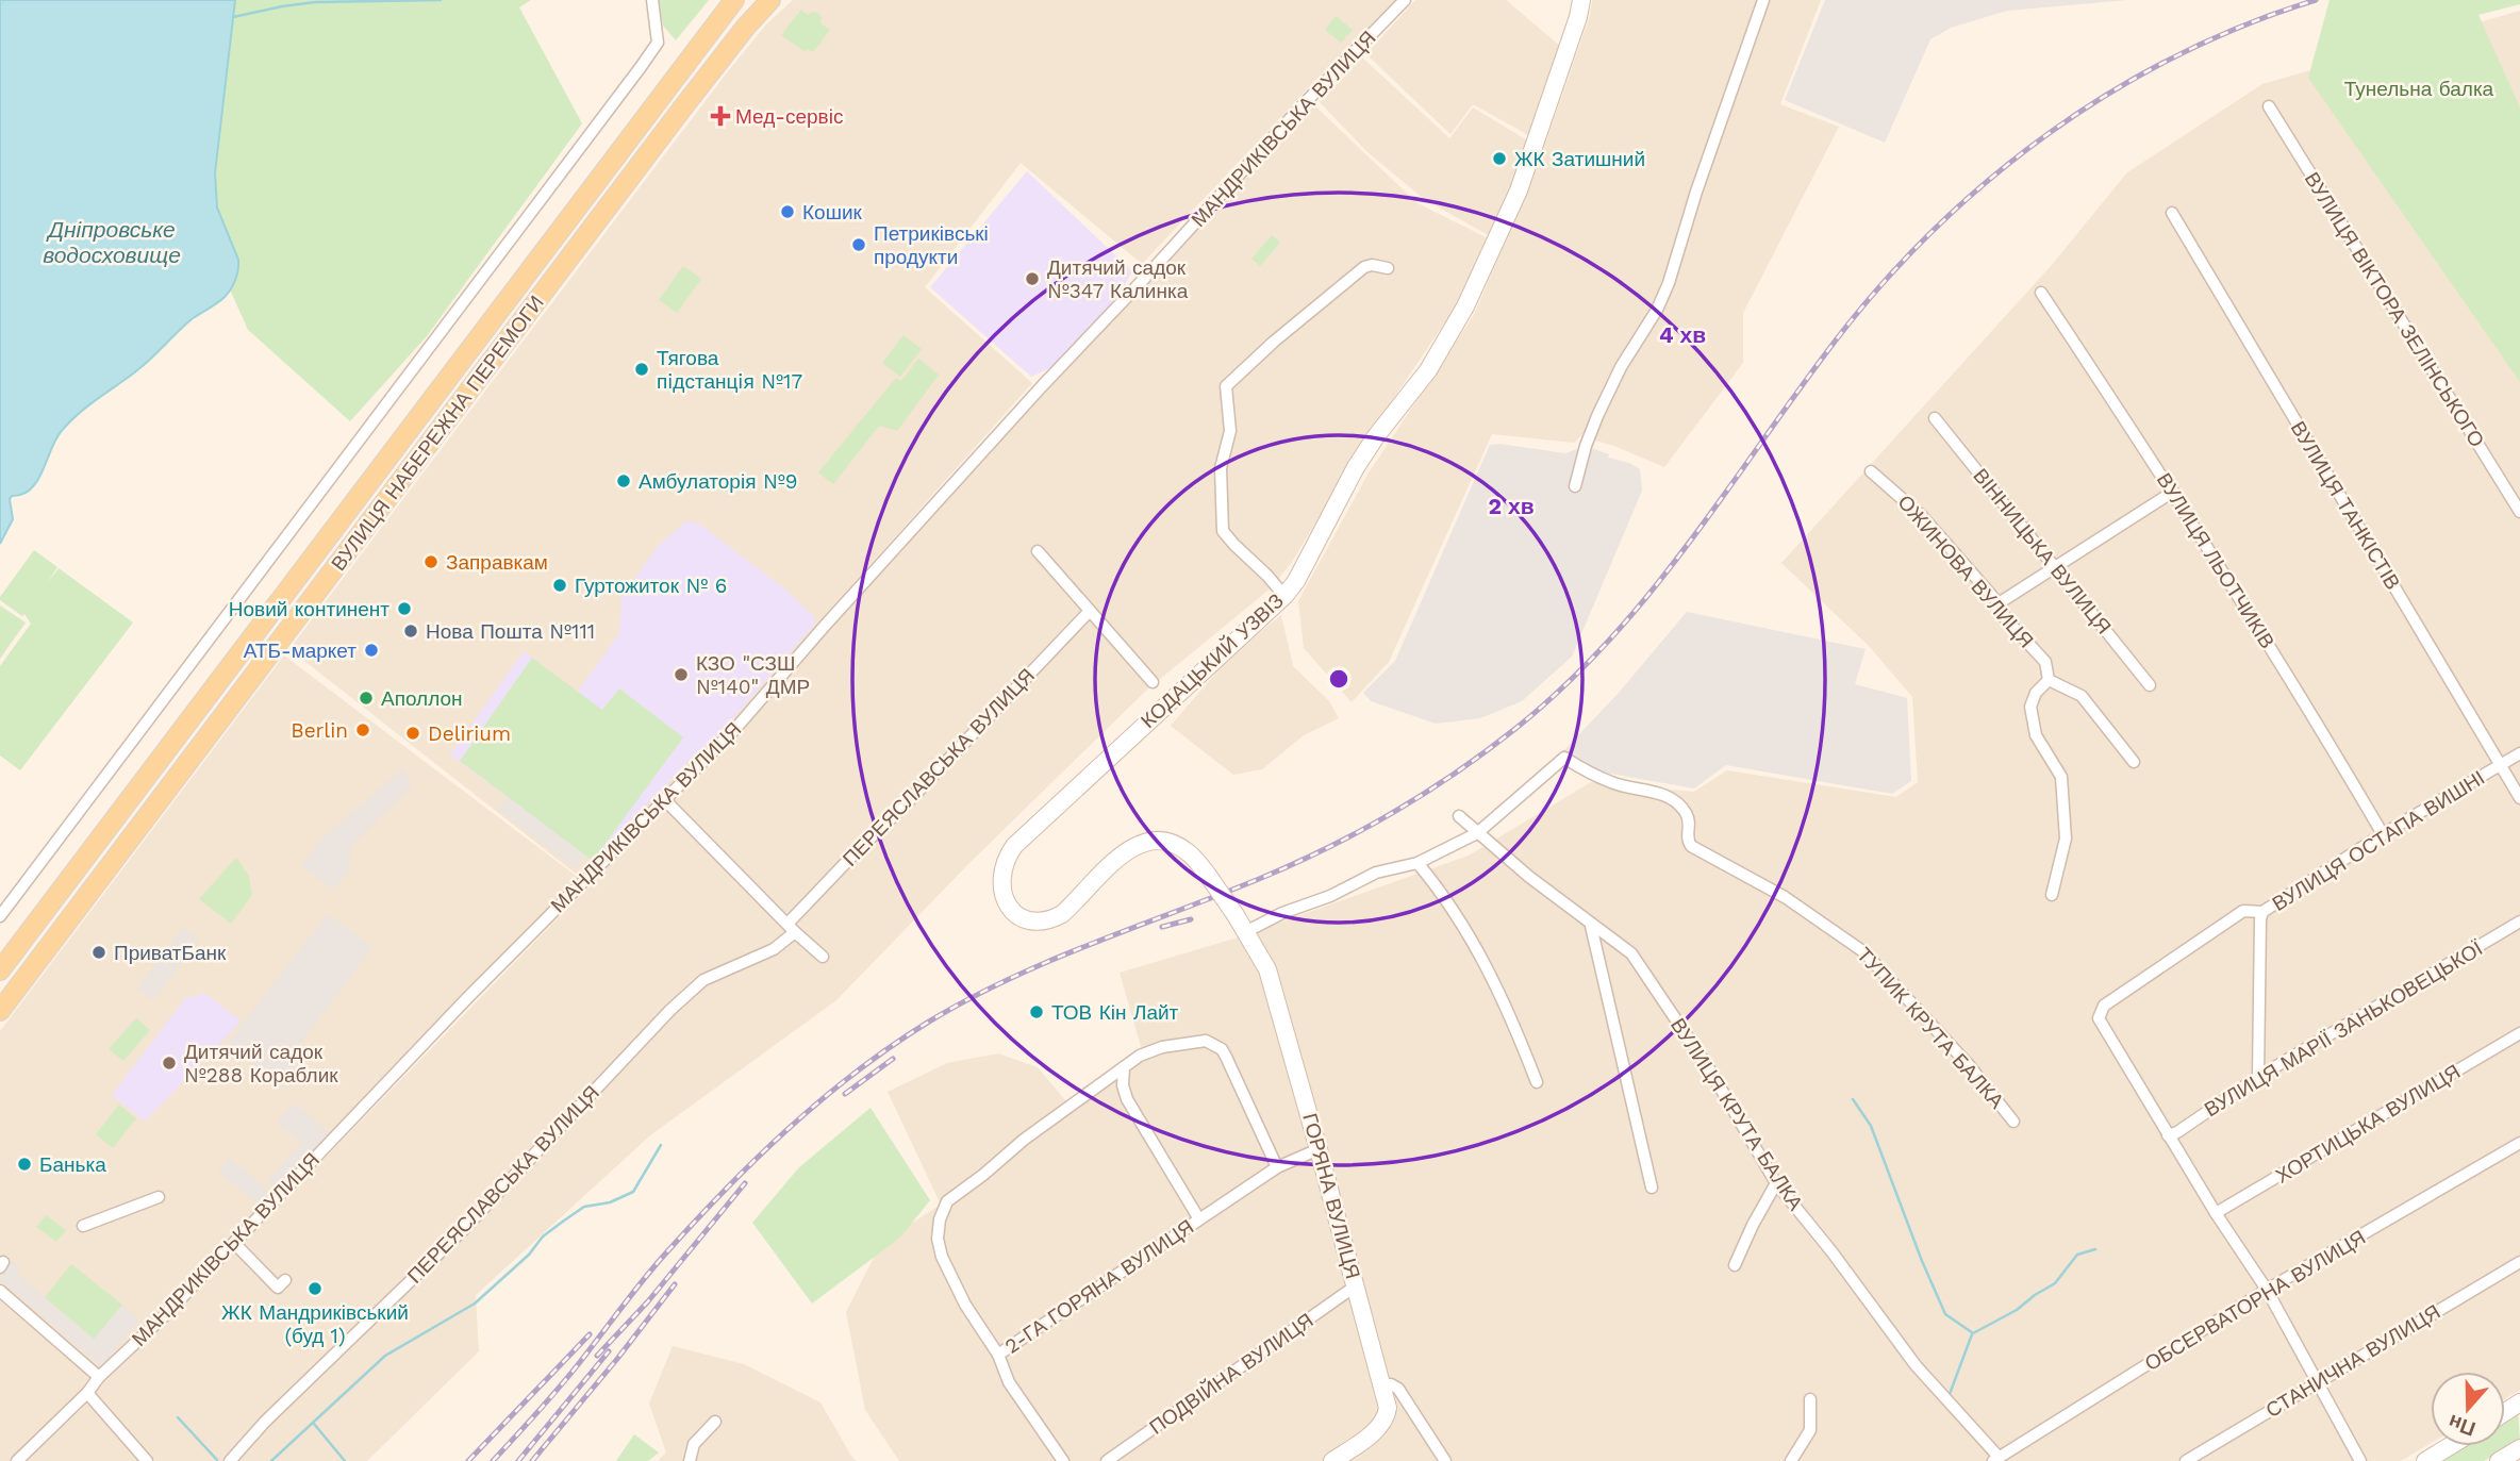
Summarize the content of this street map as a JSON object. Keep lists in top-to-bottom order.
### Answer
{
  "streets": {
    "main road": ["ВУЛИЦЯ НАБЕРЕЖНА ПЕРЕМОГИ"],
    "street": [
      "МАНДРИКІВСЬКА ВУЛИЦЯ",
      "ВУЛИЦЯ ВІКТОРА ЗЕЛІНСЬКОГО",
      "ВУЛИЦЯ ТАНКІСТІВ",
      "ВІННИЦЬКА ВУЛИЦЯ",
      "ВУЛИЦЯ ЛЬОТЧИКІВ",
      "ОЖИНОВА ВУЛИЦЯ",
      "КОДАЦЬКИЙ УЗВІЗ",
      "ПЕРЕЯСЛАВСЬКА ВУЛИЦЯ",
      "ВУЛИЦЯ ОСТАПА ВИШНІ",
      "ТУПИК КРУТА БАЛКА",
      "ВУЛИЦЯ МАРІЇ ЗАНЬКОВЕЦЬКОЇ",
      "ВУЛИЦЯ КРУТА БАЛКА",
      "ХОРТИЦЬКА ВУЛИЦЯ",
      "ГОРЯНА ВУЛИЦЯ",
      "2-ГА ГОРЯНА ВУЛИЦЯ",
      "ОБСЕРВАТОРНА ВУЛИЦЯ",
      "СТАНИЧНА ВУЛИЦЯ",
      "ПОДВІЙНА ВУЛИЦЯ"
    ]
  },
  "crossings": [
    ["ВУЛИЦЯ ТАНКІСТІВ", "ВУЛИЦЯ ОСТАПА ВИШНІ"],
    ["ВУЛИЦЯ ЛЬОТЧИКІВ", "ВУЛИЦЯ ОСТАПА ВИШНІ"],
    ["КОДАЦЬКИЙ УЗВІЗ", "ГОРЯНА ВУЛИЦЯ"],
    ["ВУЛИЦЯ ОСТАПА ВИШНІ", "ВУЛИЦЯ МАРІЇ ЗАНЬКОВЕЦЬКОЇ"],
    ["ТУПИК КРУТА БАЛКА", "ВУЛИЦЯ КРУТА БАЛКА"],
    ["ВУЛИЦЯ КРУТА БАЛКА", "ОБСЕРВАТОРНА ВУЛИЦЯ"],
    ["ГОРЯНА ВУЛИЦЯ", "2-ГА ГОРЯНА ВУЛИЦЯ"],
    ["ГОРЯНА ВУЛИЦЯ", "ПОДВІЙНА ВУЛИЦЯ"]
  ],
  "water": ["Дніпровське водосховище"],
  "parks": ["Тунельна балка"],
  "places": {
    "health": ["Мед-сервіс"],
    "other": [
      "ЖК Затишний",
      "Кошик",
      "Петриківські продукти",
      "Дитячий садок №347 Калинка",
      "Тягова пiдстанцiя №17",
      "Амбулаторія №9",
      "Заправкам",
      "Гуртожиток № 6",
      "Новий континент",
      "Нова Пошта №111",
      "АТБ-маркет",
      "КЗО \"СЗШ №140\" ДМР",
      "Аполлон",
      "Berlin",
      "Delirium",
      "ПриватБанк",
      "ТОВ Кін Лайт",
      "Дитячий садок №288 Кораблик",
      "Банька",
      "ЖК Мандриківський (буд 1)"
    ]
  },
  "north": "bottom",
  "rings": ["4 хв", "2 хв"]
}
